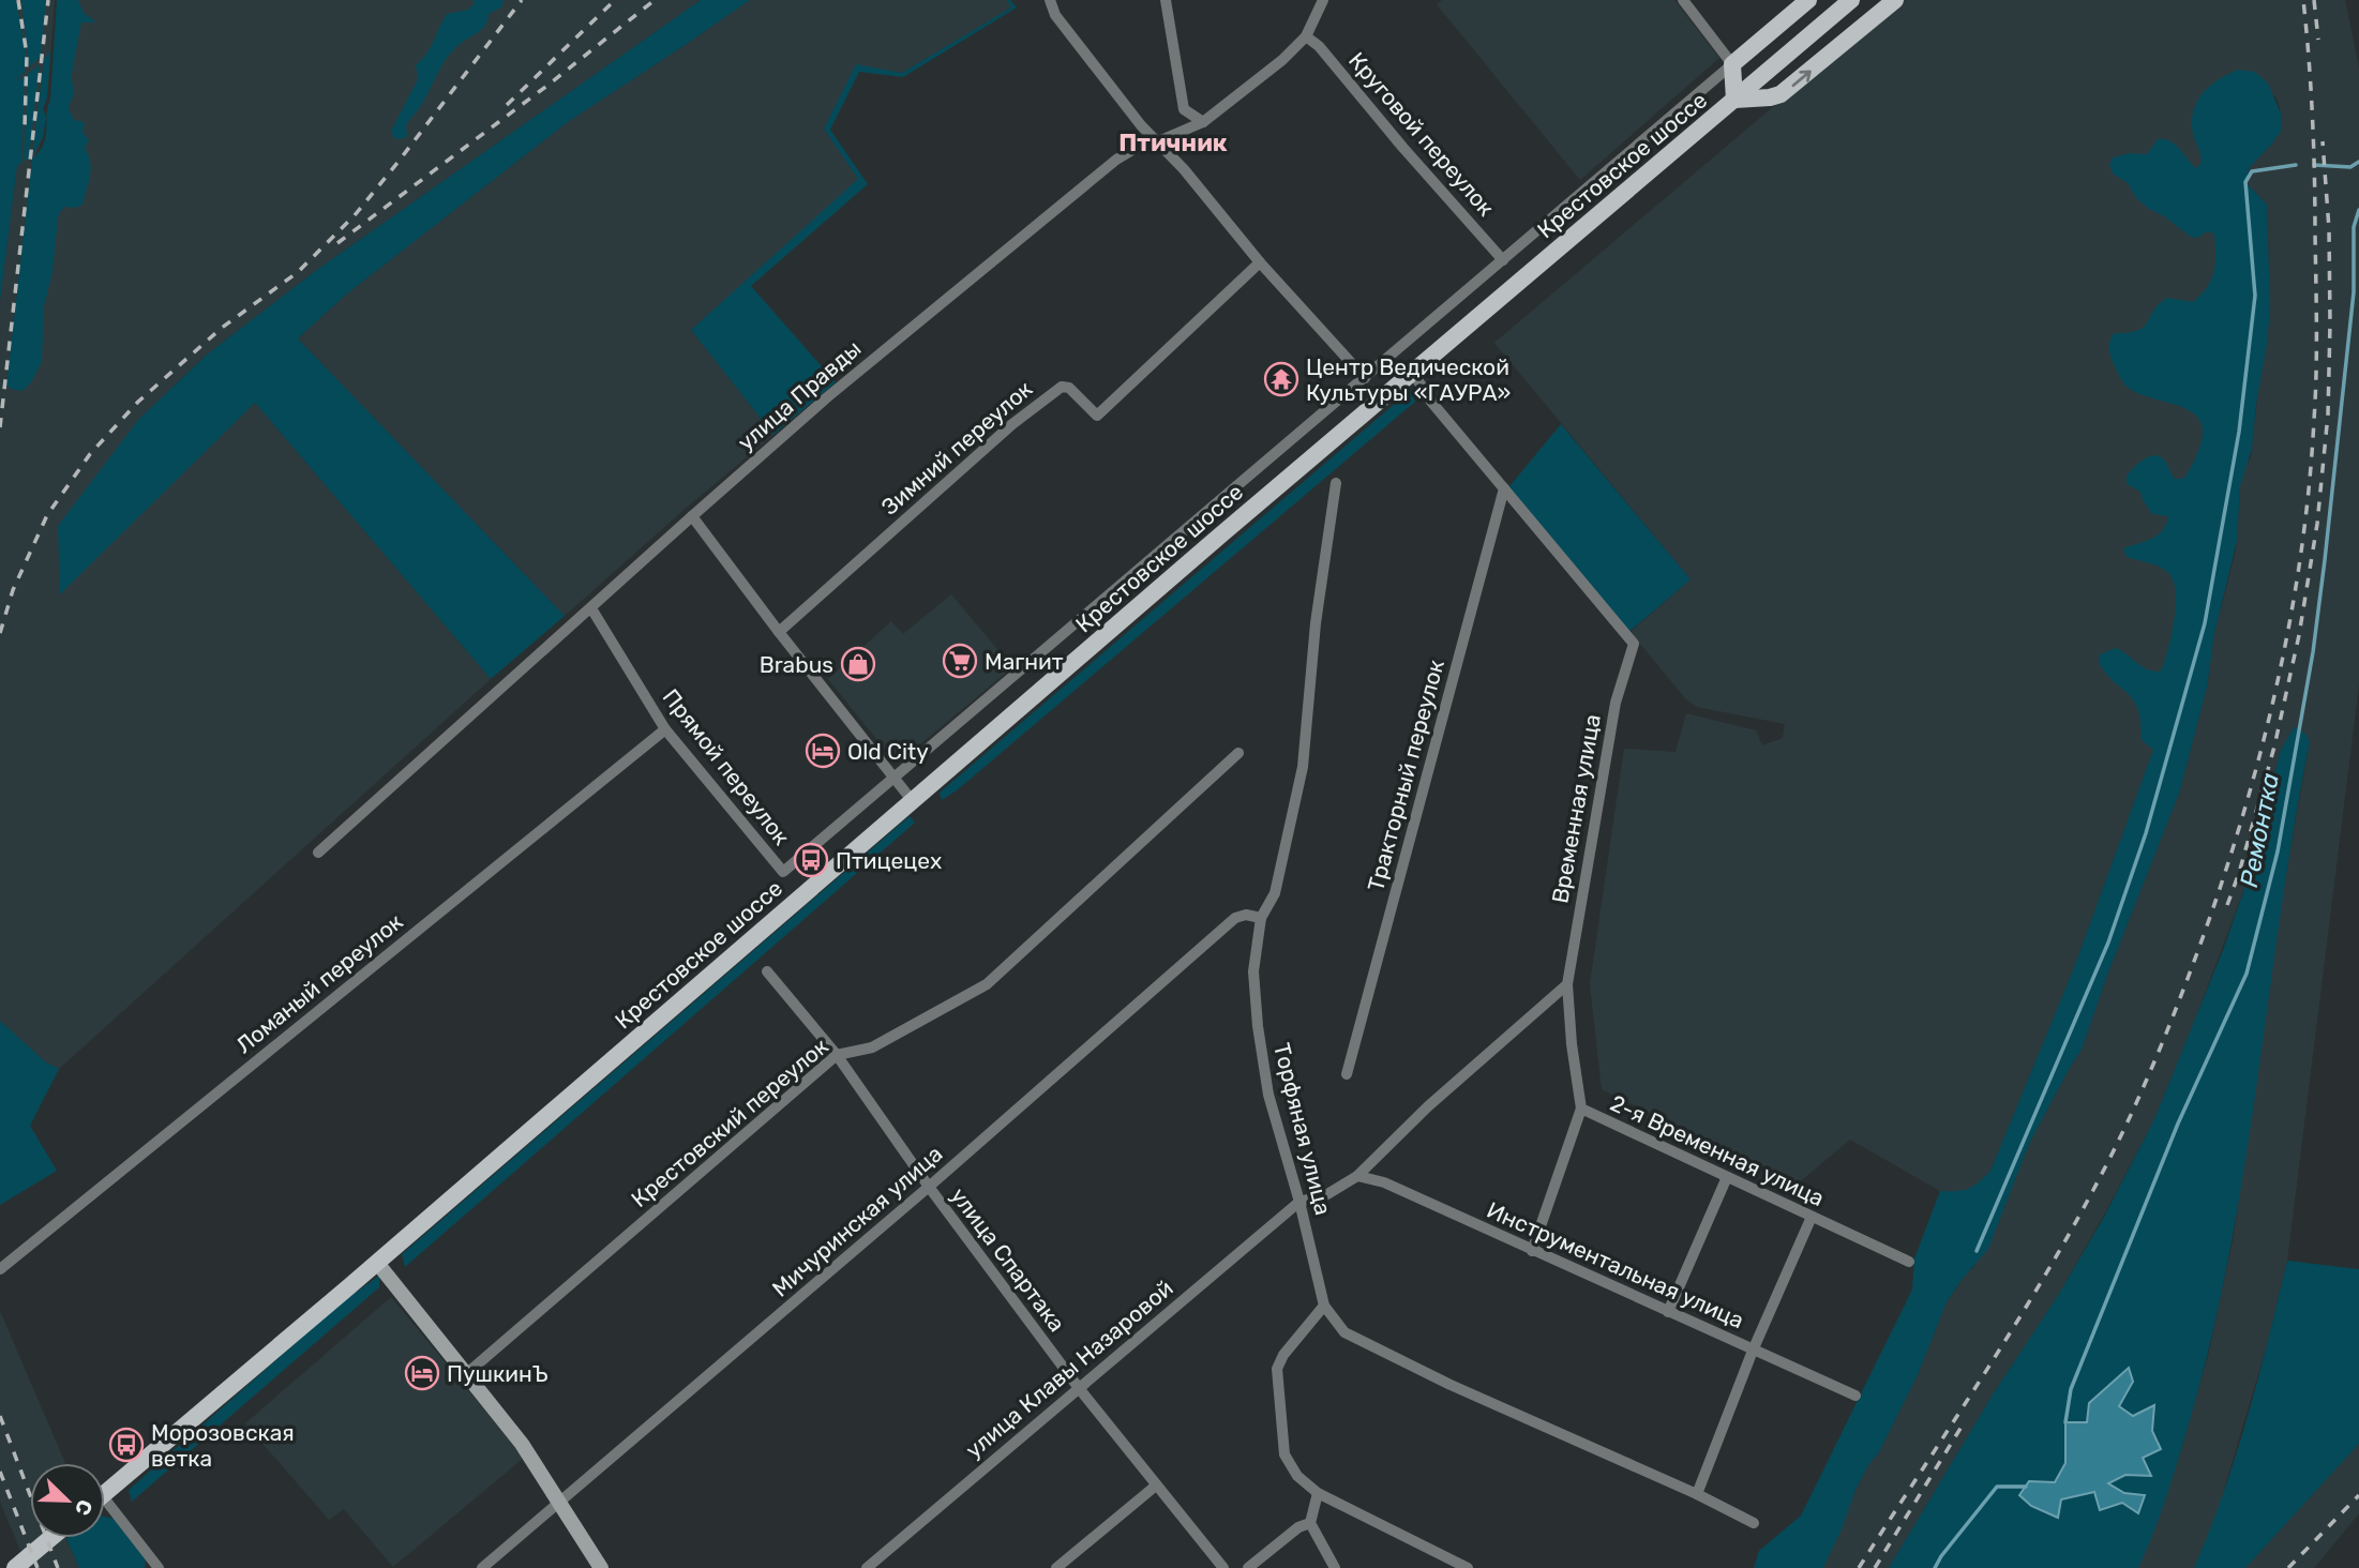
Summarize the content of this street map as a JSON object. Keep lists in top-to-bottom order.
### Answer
{
  "streets": {
    "main road": ["Крестовское шоссе"],
    "street": [
      "Круговой переулок",
      "улица Правды",
      "Зимний переулок",
      "Прямой переулок",
      "Тракторный переулок",
      "Временная улица",
      "Ломаный переулок",
      "Крестовский переулок",
      "Торфяная улица",
      "2-я Временная улица",
      "Мичуринская улица",
      "улица Спартака",
      "Инструментальная улица",
      "улица Клавы Назаровой"
    ]
  },
  "crossings": [
    ["Круговой переулок", "улица Правды"],
    ["Крестовское шоссе", "Временная улица"],
    ["улица Правды", "Прямой переулок"],
    ["Прямой переулок", "Ломаный переулок"],
    ["Тракторный переулок", "Временная улица"],
    ["Временная улица", "2-я Временная улица"],
    ["Крестовский переулок", "улица Спартака"],
    ["Торфяная улица", "Мичуринская улица"],
    ["Торфяная улица", "улица Клавы Назаровой"],
    ["Мичуринская улица", "улица Спартака"],
    ["улица Спартака", "улица Клавы Назаровой"]
  ],
  "districts": ["Птичник"],
  "water": ["Ремонтка"],
  "places": {
    "temple": ["Центр Ведической Культуры «ГАУРА»"],
    "supermarket": ["Магнит"],
    "shop": ["Brabus"],
    "hotel": ["Old City", "ПушкинЪ"],
    "bus stop": ["Птицецех", "Морозовская ветка"]
  },
  "north": "bottom right"
}
